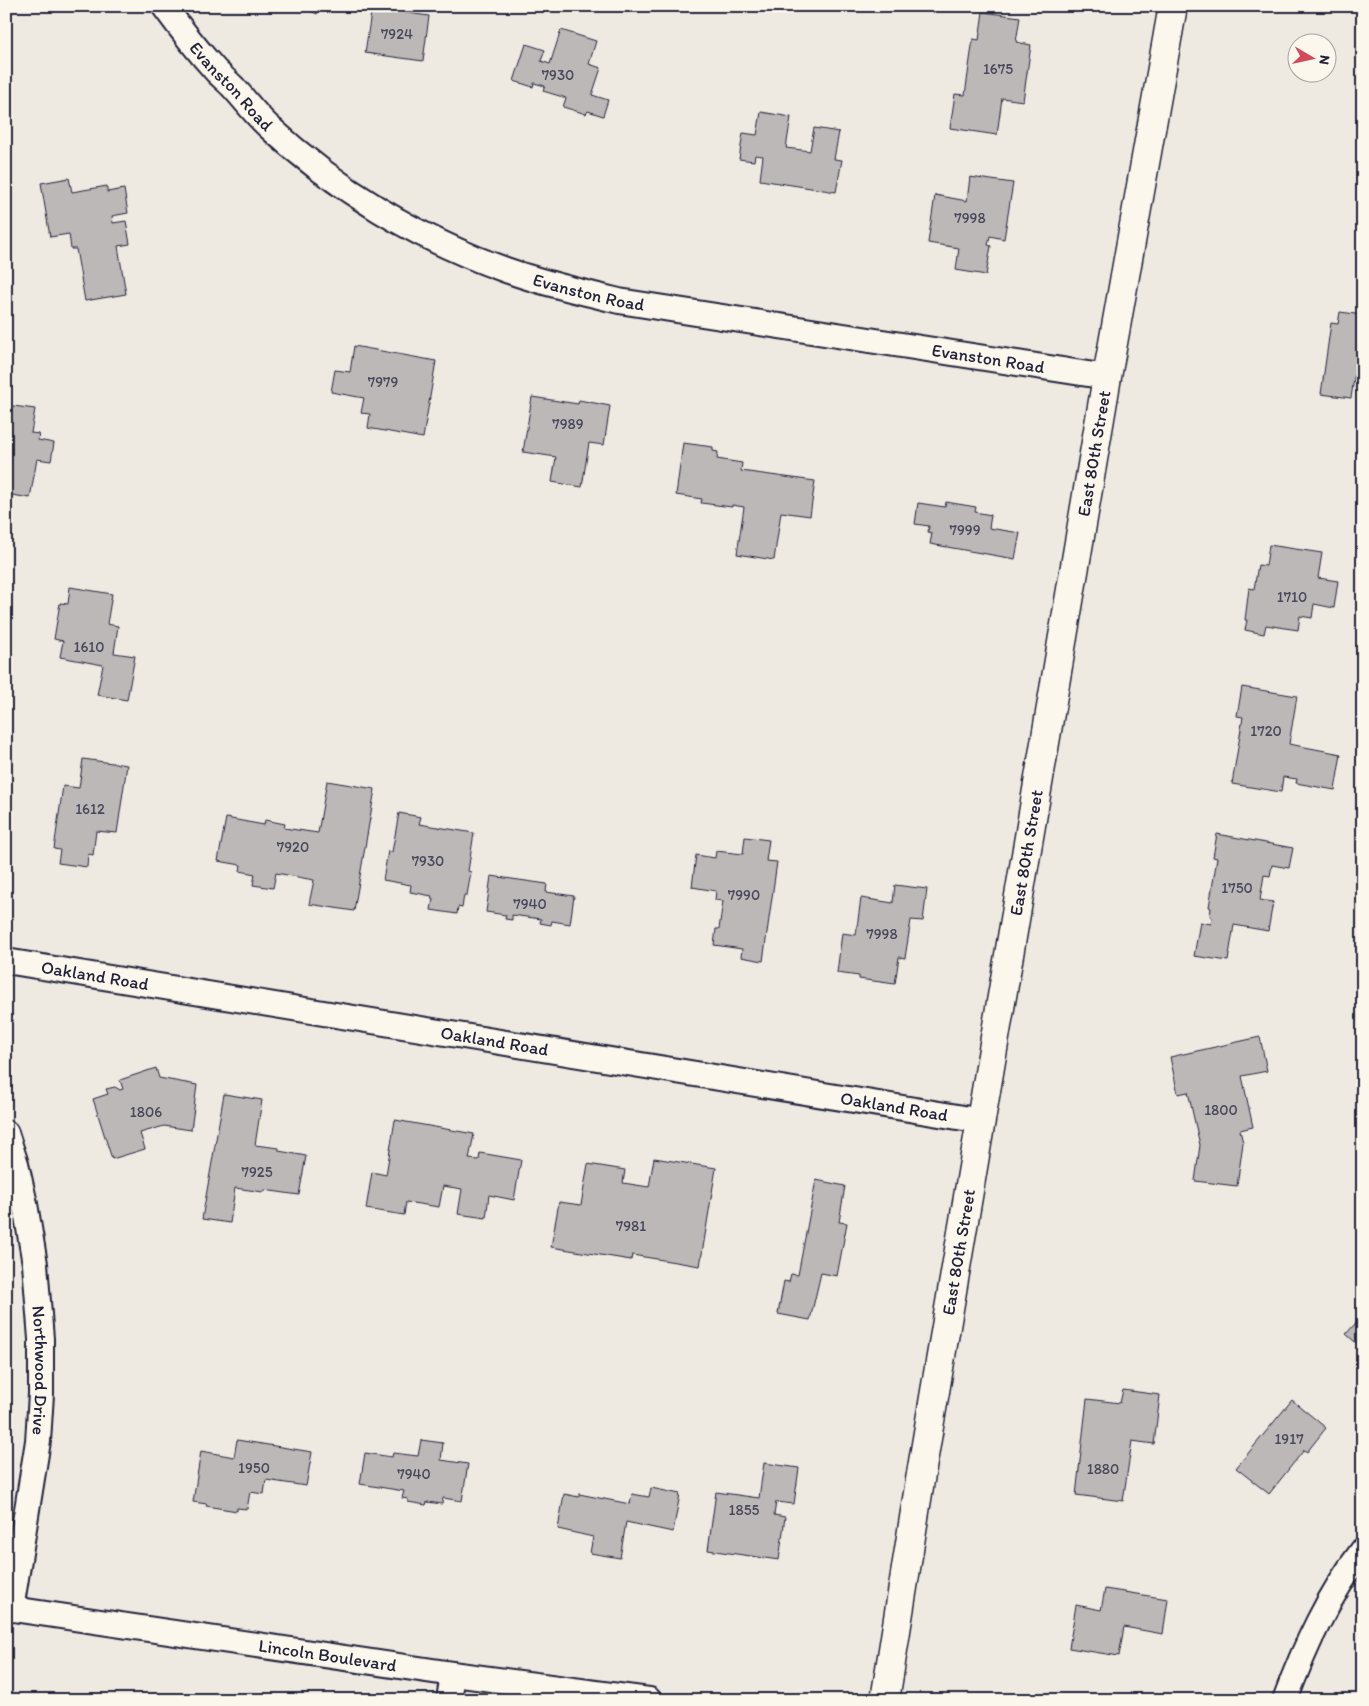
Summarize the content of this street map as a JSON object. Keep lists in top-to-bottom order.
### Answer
{
  "streets": {
    "street": [
      "Evanston Road",
      "East 80th Street",
      "Oakland Road",
      "Northwood Drive",
      "Lincoln Boulevard"
    ]
  },
  "crossings": [
    ["Evanston Road", "East 80th Street"],
    ["East 80th Street", "Oakland Road"],
    ["Northwood Drive", "Lincoln Boulevard"]
  ],
  "house_numbers": [
    "7924",
    "1675",
    "7930",
    "7998",
    "7979",
    "7989",
    "7999",
    "1710",
    "1610",
    "1720",
    "1612",
    "7920",
    "7930",
    "1750",
    "7990",
    "7940",
    "7998",
    "1800",
    "1806",
    "7925",
    "7981",
    "1917",
    "1950",
    "1880",
    "7940",
    "1855"
  ],
  "north": "right"
}
